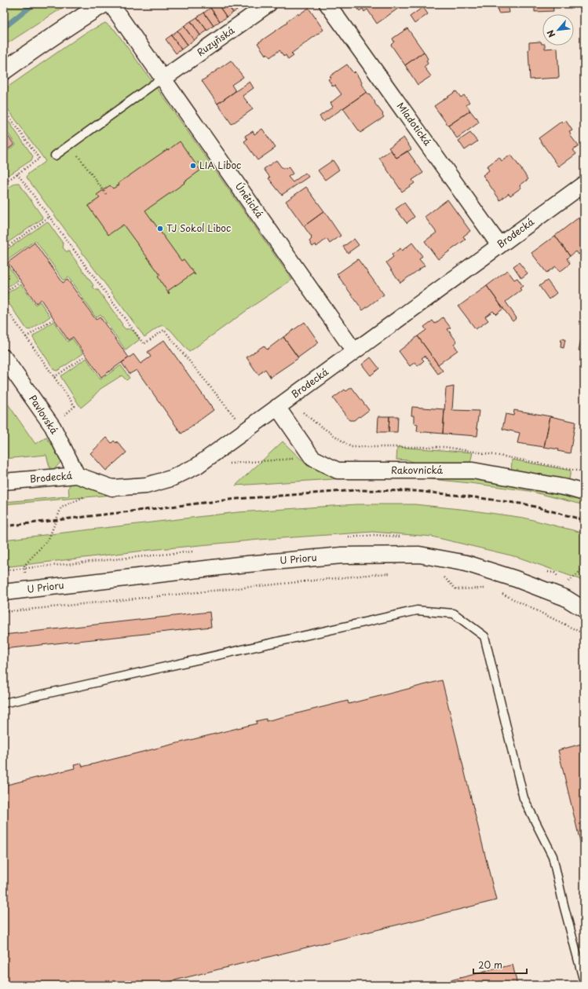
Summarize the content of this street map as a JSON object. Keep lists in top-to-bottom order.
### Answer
{
  "streets": {
    "street": [
      "Ruzyňská",
      "Mladotická",
      "Únětická",
      "Brodecká",
      "Pavlovská",
      "Rakovnická",
      "U Prioru"
    ]
  },
  "crossings": [
    ["Ruzyňská", "Únětická"],
    ["Mladotická", "Brodecká"],
    ["Únětická", "Brodecká"],
    ["Brodecká", "Pavlovská"],
    ["Brodecká", "Rakovnická"]
  ],
  "places": ["LIA Liboc", "TJ Sokol Liboc"],
  "scale_bar": "20 m",
  "north": "bottom left"
}
